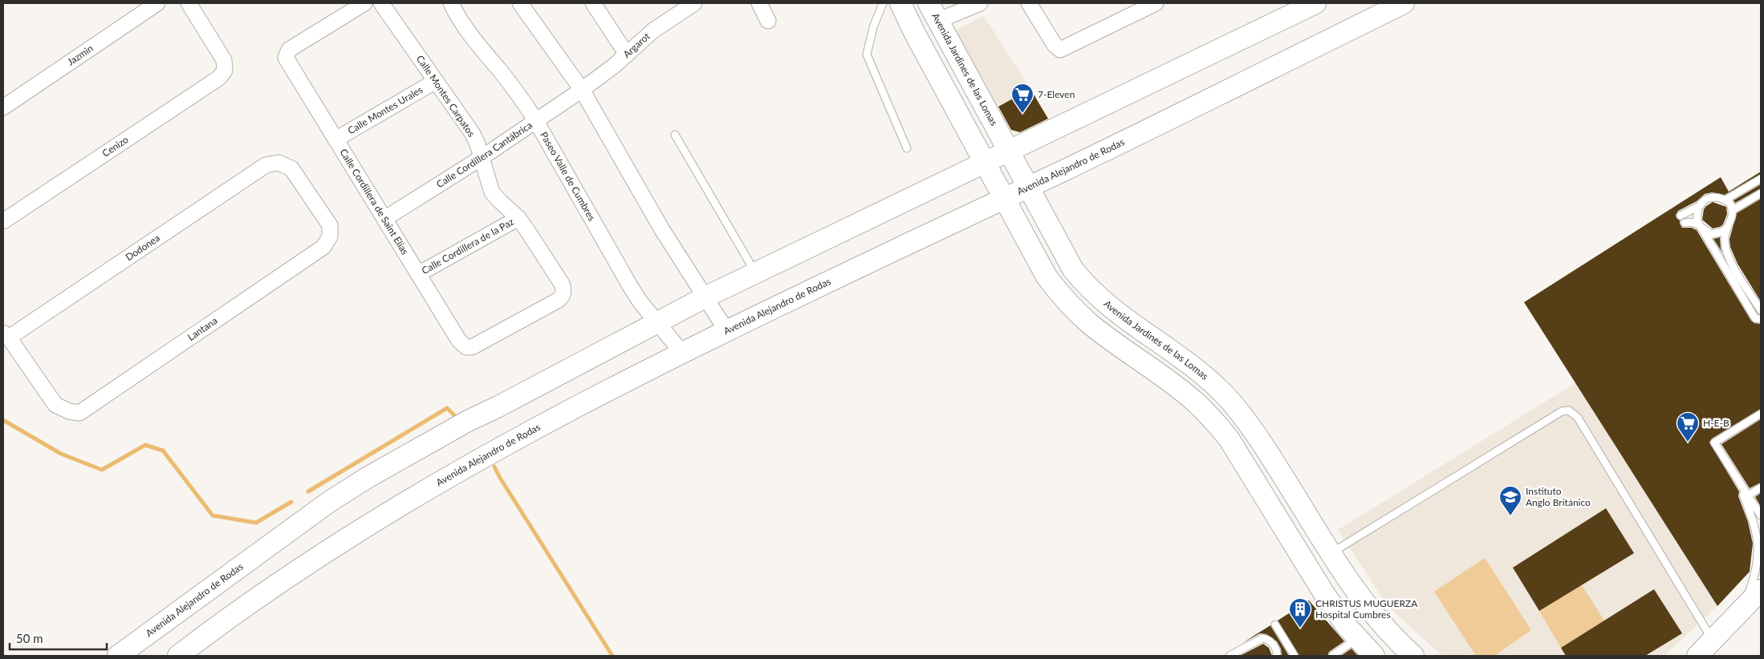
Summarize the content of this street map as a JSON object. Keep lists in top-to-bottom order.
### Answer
{
  "streets": {
    "street": [
      "Argarot",
      "Jazmin",
      "Avenida Jardines de las Lomas",
      "Calle Montes Carpatos",
      "Calle Montes Urales",
      "Cenizo",
      "Calle Cordillera Cantábrica",
      "Avenida Alejandro de Rodas",
      "Paseo Valle de Cumbres",
      "Calle Cordillera de Saint Elias",
      "Calle Cordillera de la Paz",
      "Dodonea",
      "Lantana"
    ]
  },
  "crossings": [
    ["Argarot", "Calle Cordillera Cantábrica"],
    ["Avenida Jardines de las Lomas", "Avenida Alejandro de Rodas"],
    ["Calle Montes Carpatos", "Calle Montes Urales"],
    ["Calle Montes Carpatos", "Calle Cordillera Cantábrica"],
    ["Calle Montes Carpatos", "Calle Cordillera de Saint Elias"],
    ["Calle Montes Carpatos", "Calle Cordillera de la Paz"],
    ["Calle Montes Urales", "Calle Cordillera de Saint Elias"],
    ["Calle Cordillera Cantábrica", "Paseo Valle de Cumbres"],
    ["Calle Cordillera Cantábrica", "Calle Cordillera de Saint Elias"],
    ["Avenida Alejandro de Rodas", "Paseo Valle de Cumbres"],
    ["Calle Cordillera de Saint Elias", "Calle Cordillera de la Paz"],
    ["Dodonea", "Lantana"]
  ],
  "places": {
    "supermarket": ["7-Eleven", "H-E-B"],
    "school or university": ["Instituto Anglo Británico"],
    "building": ["CHRISTUS MUGUERZA Hospital Cumbres"]
  },
  "scale_bar": "50 m"
}
